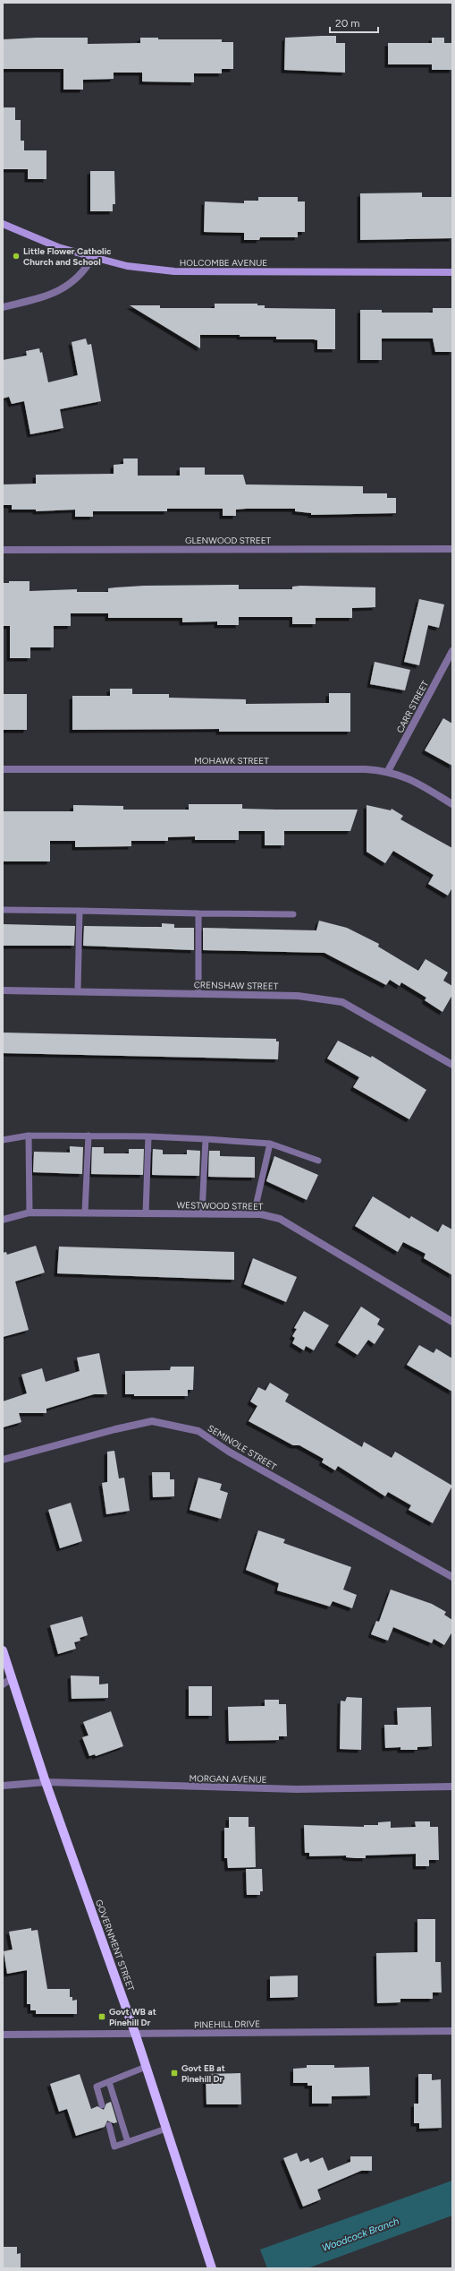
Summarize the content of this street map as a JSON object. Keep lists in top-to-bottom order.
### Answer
{
  "streets": {
    "main road": ["GOVERNMENT STREET"],
    "street": [
      "HOLCOMBE AVENUE",
      "GLENWOOD STREET",
      "CARR STREET",
      "MOHAWK STREET",
      "CRENSHAW STREET",
      "WESTWOOD STREET",
      "SEMINOLE STREET",
      "MORGAN AVENUE",
      "PINEHILL DRIVE"
    ]
  },
  "crossings": [
    ["CARR STREET", "MOHAWK STREET"],
    ["MORGAN AVENUE", "GOVERNMENT STREET"],
    ["GOVERNMENT STREET", "PINEHILL DRIVE"]
  ],
  "water": ["Woodcock Branch"],
  "places": {
    "other": ["Little Flower Catholic Church and School"],
    "transit": ["Govt WB at Pinehill Dr", "Govt EB at Pinehill Dr"]
  },
  "scale_bar": "20 m"
}
